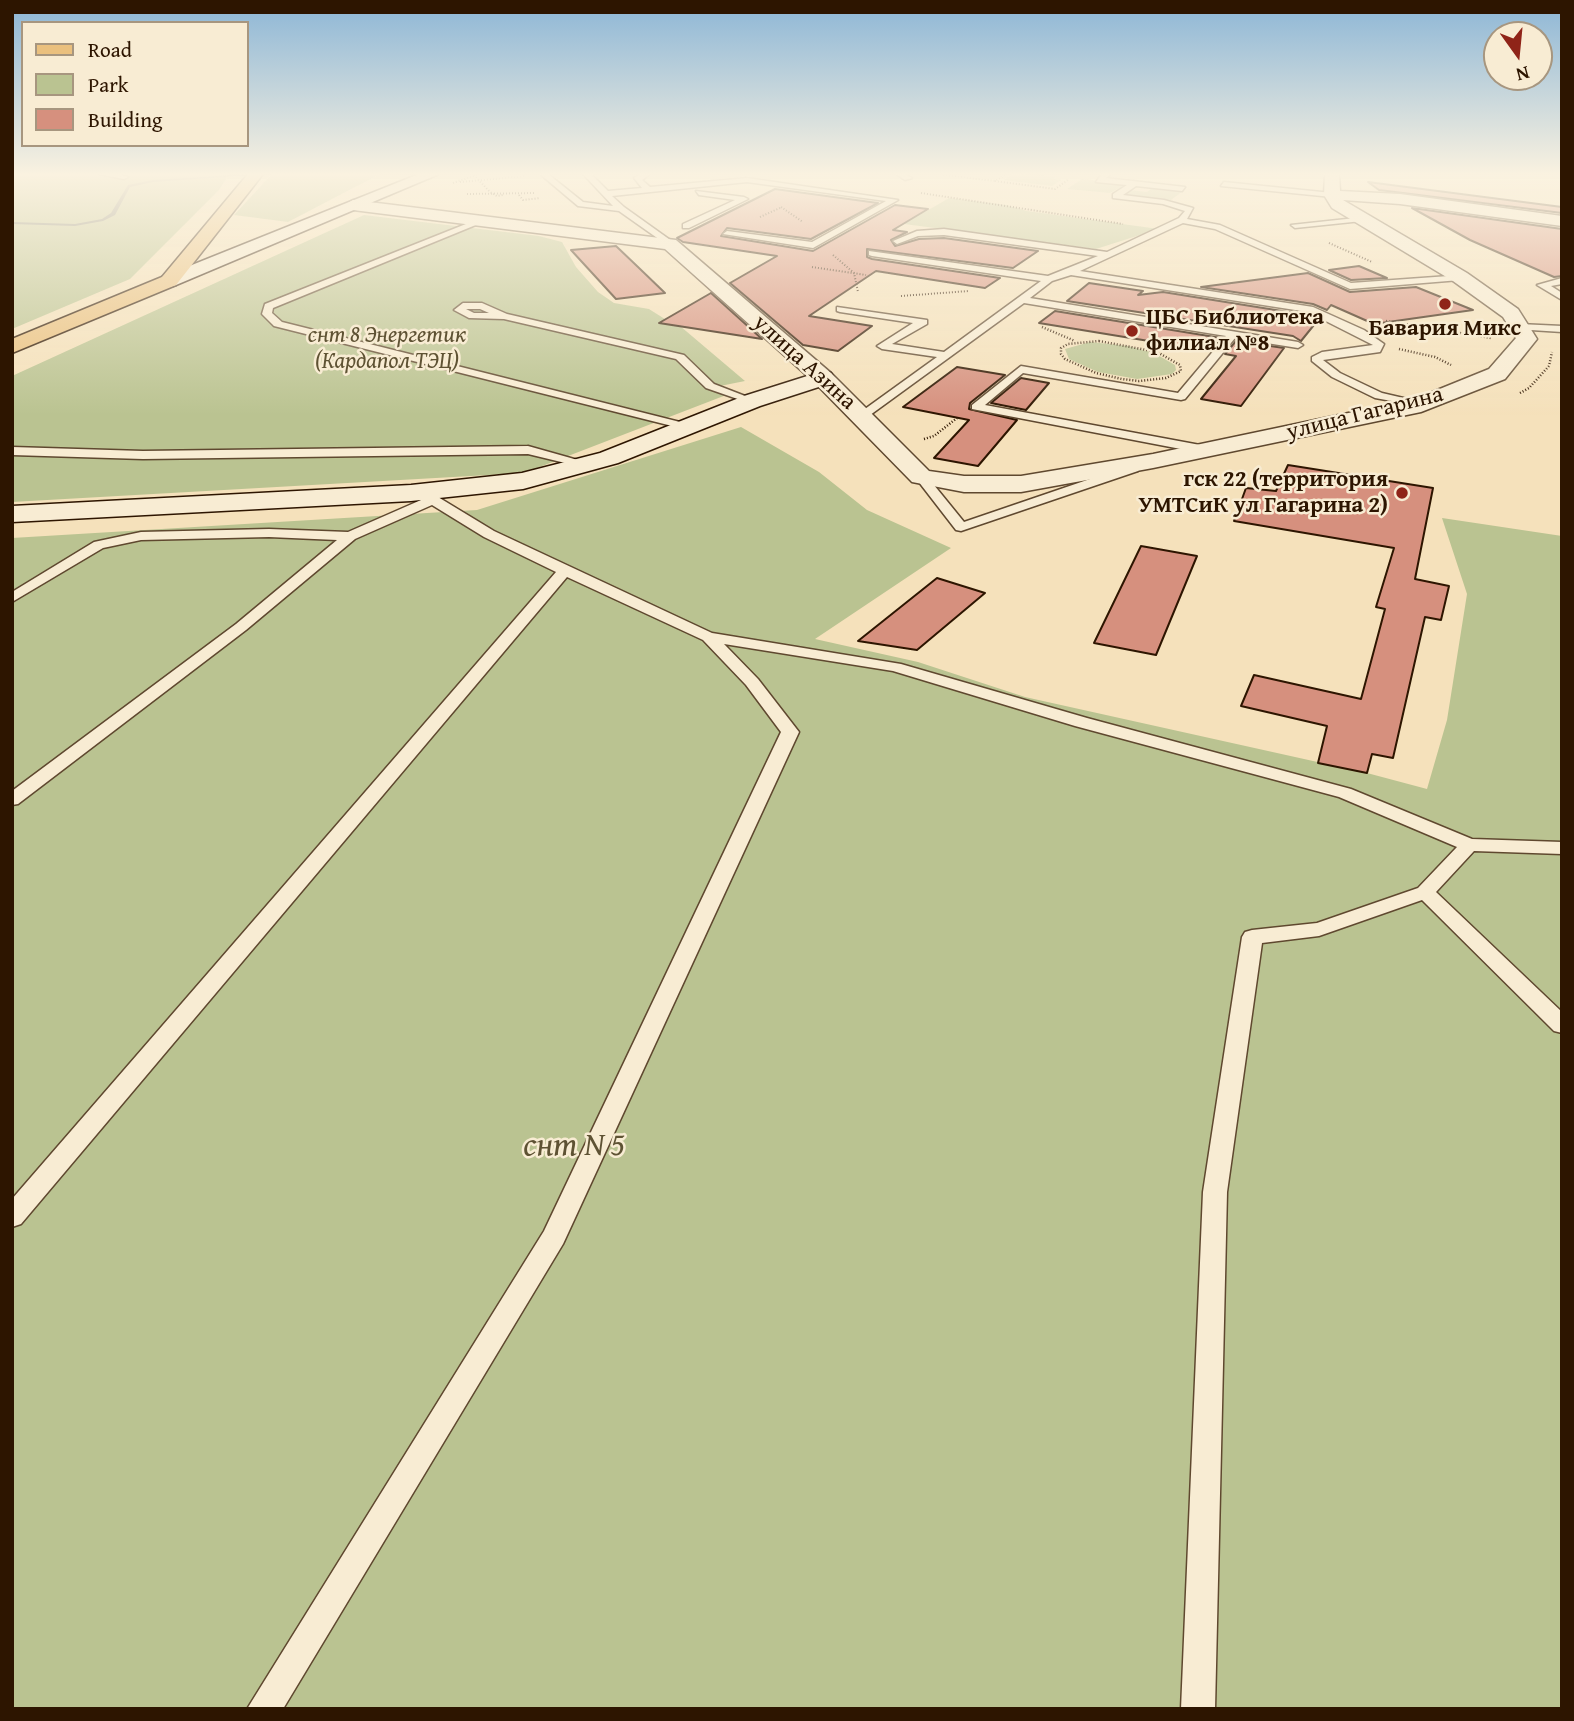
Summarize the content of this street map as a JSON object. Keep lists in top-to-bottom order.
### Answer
{
  "streets": {
    "street": ["улица Азина", "улица Гагарина"]
  },
  "crossings": [
    ["улица Азина", "улица Гагарина"]
  ],
  "parks": ["снт 8 Энергетик (Кардапол ТЭЦ)", "снт N 5"],
  "places": ["Бавария Микс", "ЦБС Библиотека филиал №8", "гск 22 (территория УМТСиК ул Гагарина 2)"],
  "legend": ["Road", "Park", "Building"],
  "north": "bottom"
}
